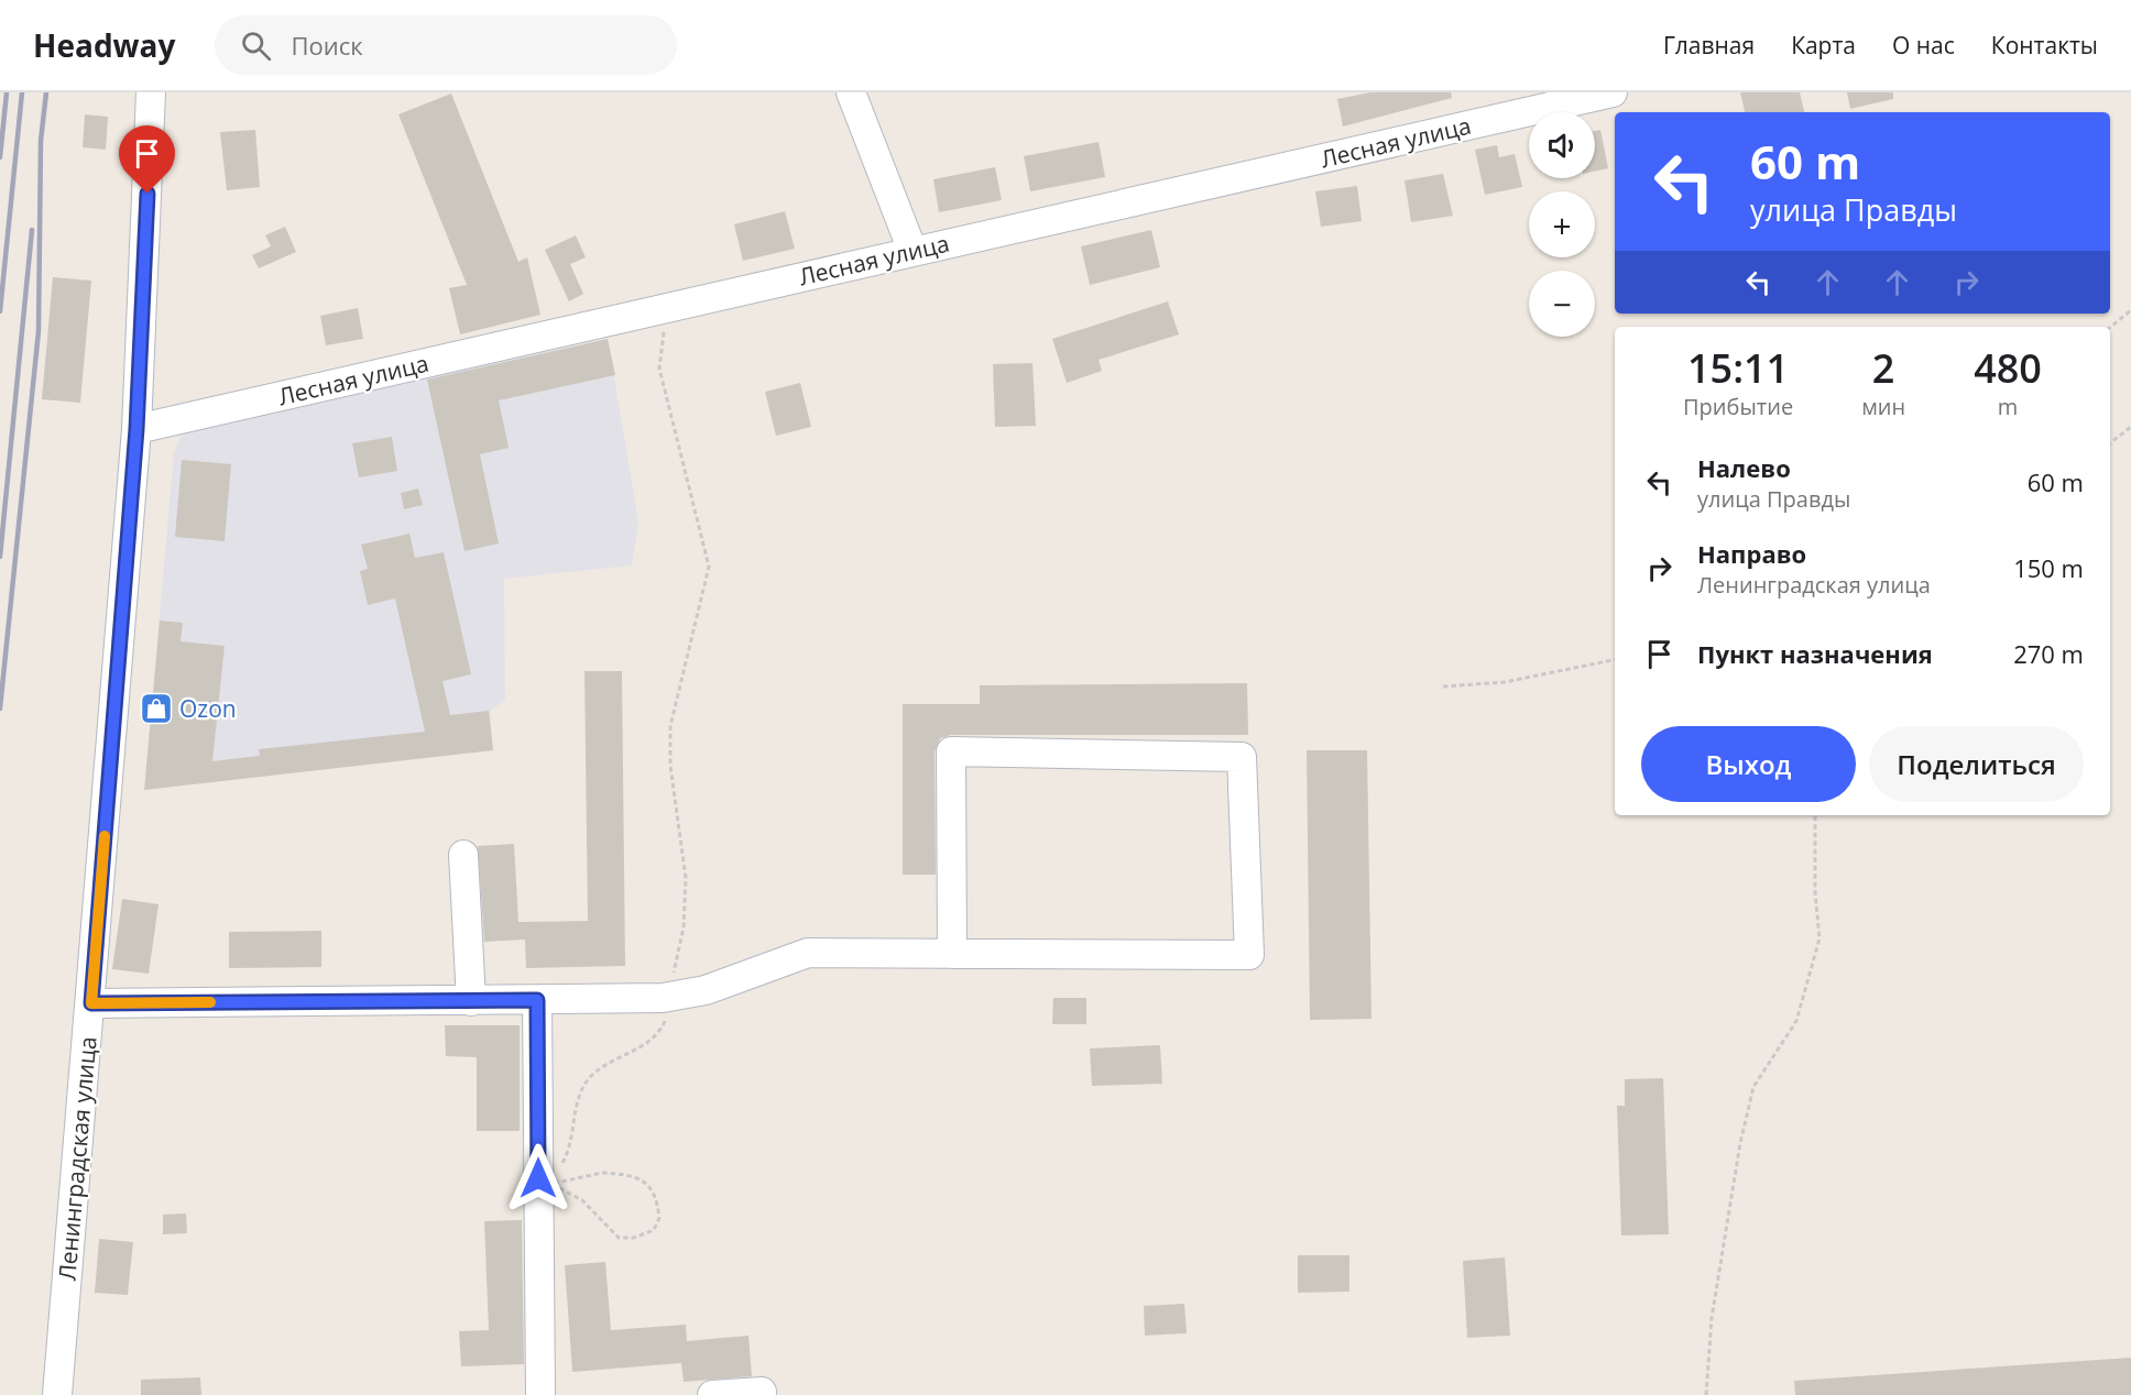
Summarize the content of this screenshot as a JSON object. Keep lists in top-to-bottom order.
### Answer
{
  "streets": {
    "street": ["Лесная улица", "Ленинградская улица"]
  },
  "crossings": [
    ["Лесная улица", "Ленинградская улица"]
  ],
  "places": {
    "shop": ["Ozon"]
  },
  "page": {
    "header": "Headway",
    "search": "Поиск",
    "nav": [
      "Главная",
      "Карта",
      "О нас",
      "Контакты"
    ],
    "map_buttons": ["+", "−"],
    "turn": ["60 m", "улица Правды"],
    "eta": [
      "15:11",
      "Прибытие",
      "2",
      "мин",
      "480",
      "m"
    ],
    "list": [
      {
        "name": "Налево",
        "note": "улица Правды",
        "value": "60 m"
      },
      {
        "name": "Направо",
        "note": "Ленинградская улица",
        "value": "150 m"
      },
      {
        "name": "Пункт назначения",
        "value": "270 m"
      }
    ],
    "buttons": ["Выход", "Поделиться"]
  }
}
